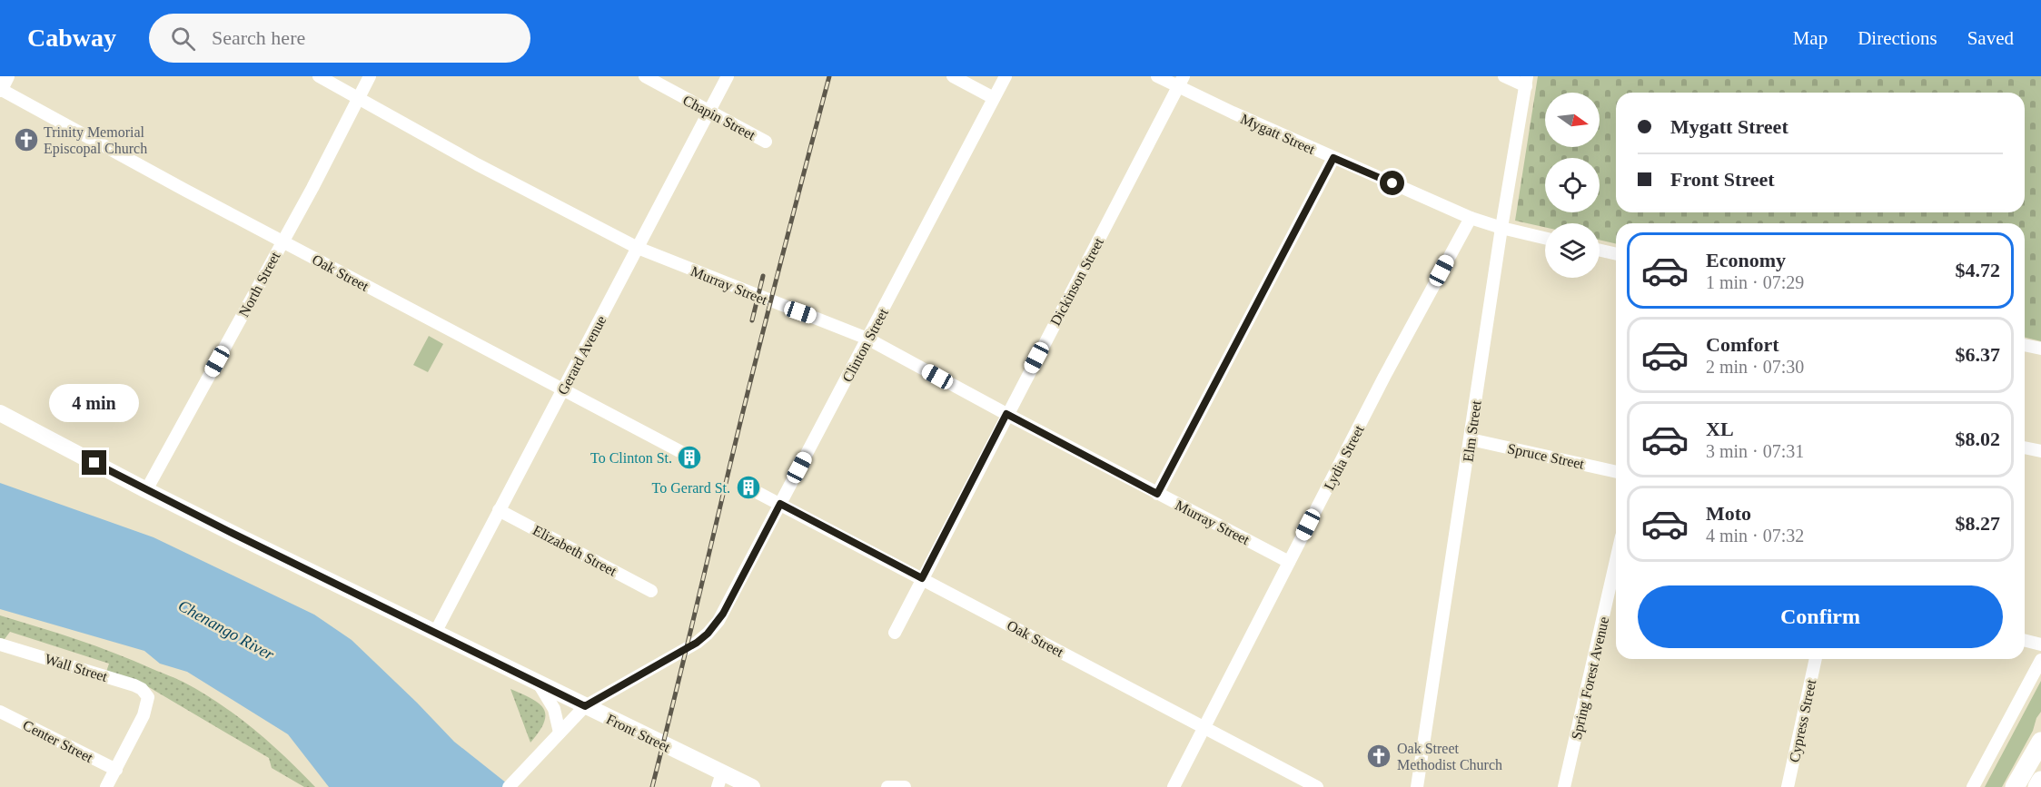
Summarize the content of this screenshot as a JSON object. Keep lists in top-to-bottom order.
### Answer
{
  "streets": {
    "main road": ["Front Street"],
    "street": [
      "Chapin Street",
      "Mygatt Street",
      "Oak Street",
      "Dickinson Street",
      "North Street",
      "Murray Street",
      "Clinton Street",
      "Gerard Avenue",
      "Elm Street",
      "Spruce Street",
      "Lydia Street",
      "Elizabeth Street",
      "Wall Street",
      "Spring Forest Avenue",
      "Cypress Street",
      "Center Street"
    ]
  },
  "crossings": [
    ["Chapin Street", "Gerard Avenue"],
    ["Mygatt Street", "Dickinson Street"],
    ["Mygatt Street", "Elm Street"],
    ["Mygatt Street", "Lydia Street"],
    ["Oak Street", "Dickinson Street"],
    ["Oak Street", "North Street"],
    ["Oak Street", "Clinton Street"],
    ["Oak Street", "Gerard Avenue"],
    ["Oak Street", "Lydia Street"],
    ["Dickinson Street", "Murray Street"],
    ["North Street", "Murray Street"],
    ["North Street", "Front Street"],
    ["Murray Street", "Clinton Street"],
    ["Murray Street", "Gerard Avenue"],
    ["Murray Street", "Lydia Street"],
    ["Clinton Street", "Front Street"],
    ["Gerard Avenue", "Elizabeth Street"],
    ["Gerard Avenue", "Front Street"],
    ["Elm Street", "Spruce Street"],
    ["Wall Street", "Center Street"]
  ],
  "water": ["Chenango River"],
  "places": {
    "church": ["Trinity Memorial Episcopal Church", "Oak Street Methodist Church"],
    "building": ["To Clinton St.", "To Gerard St."]
  },
  "north": "right",
  "page": {
    "header": "Cabway",
    "search": "Search here",
    "nav": ["Map", "Directions", "Saved"],
    "banner": ["Mygatt Street", "Front Street"],
    "list": [
      {
        "name": "Economy",
        "note": "1 min · 07:29",
        "value": "$4.72"
      },
      {
        "name": "Comfort",
        "note": "2 min · 07:30",
        "value": "$6.37"
      },
      {
        "name": "XL",
        "note": "3 min · 07:31",
        "value": "$8.02"
      },
      {
        "name": "Moto",
        "note": "4 min · 07:32",
        "value": "$8.27"
      }
    ],
    "bubble": "4 min",
    "buttons": "Confirm"
  }
}
